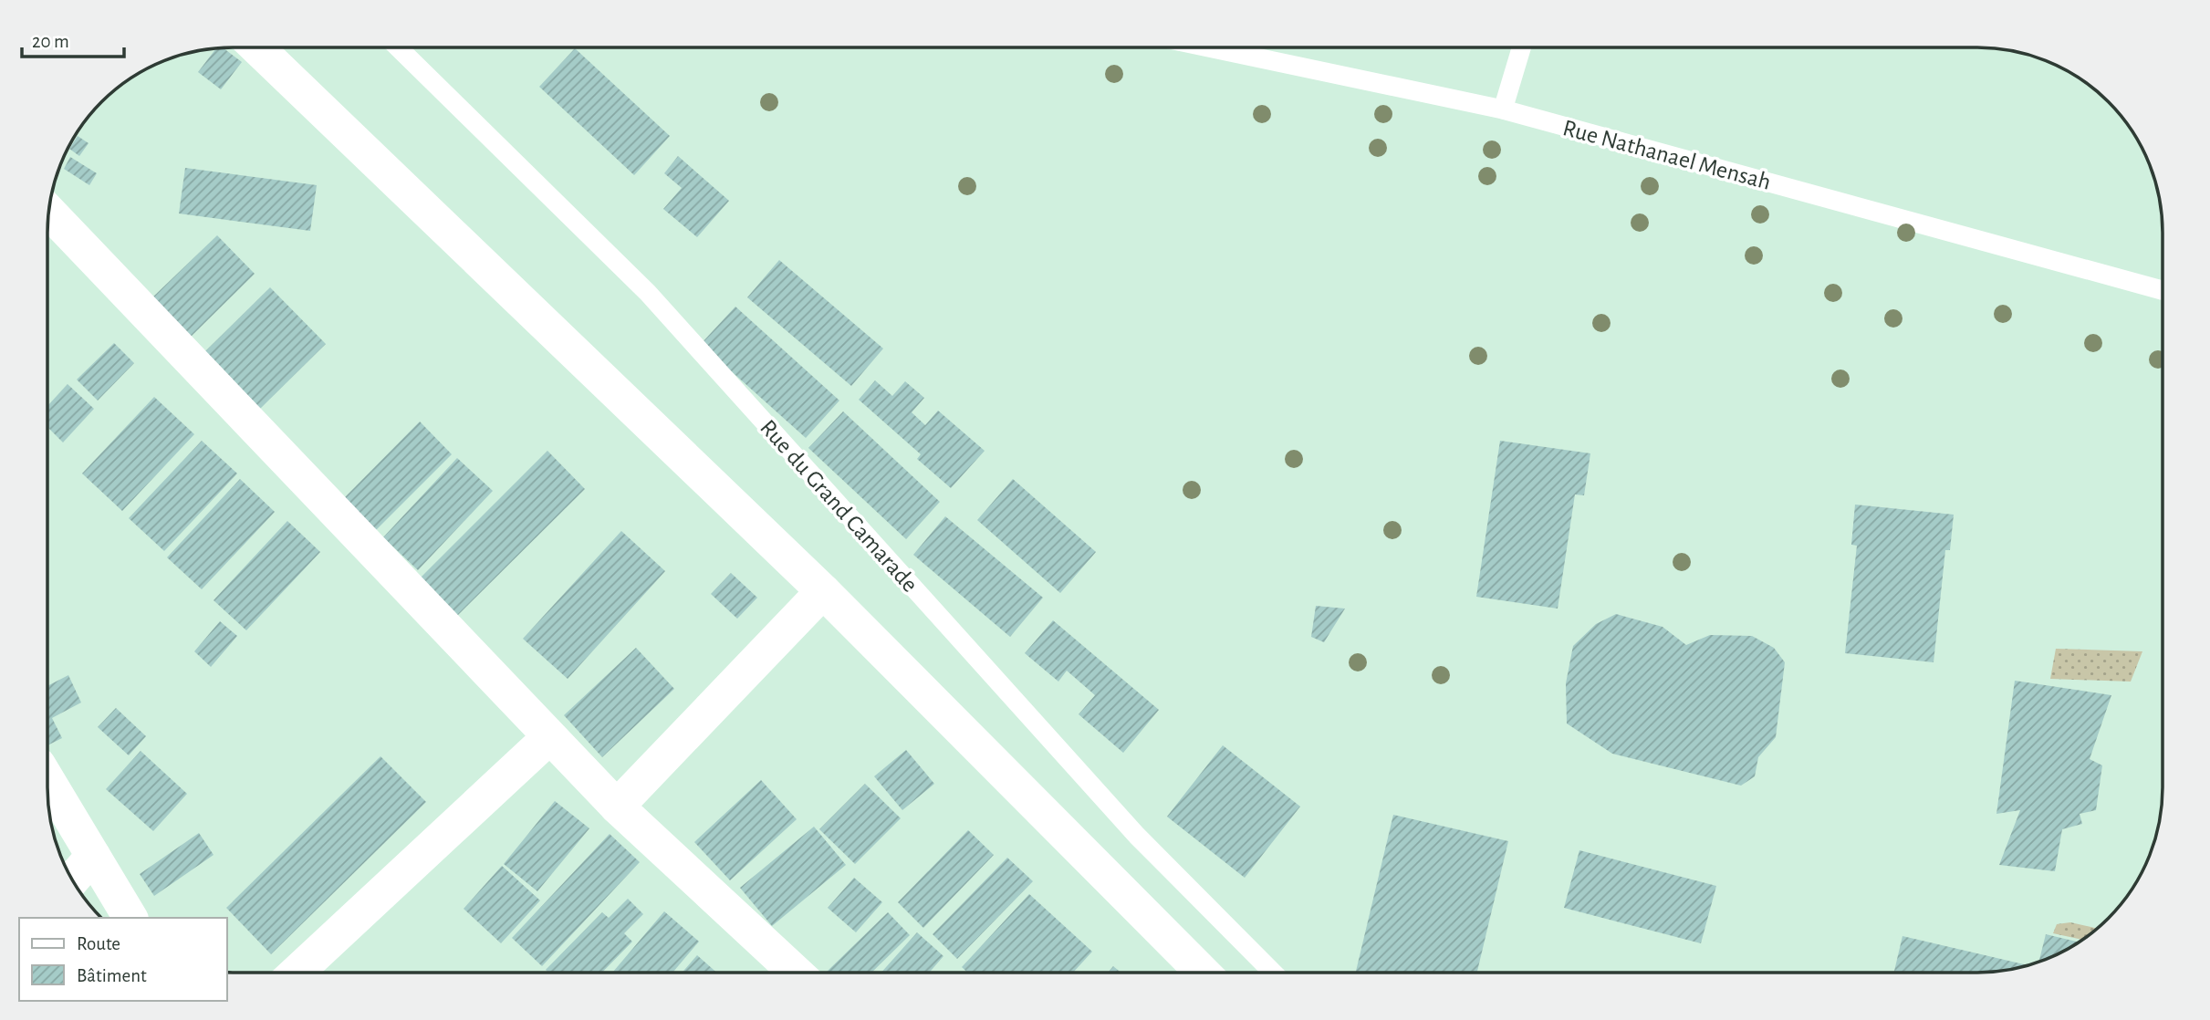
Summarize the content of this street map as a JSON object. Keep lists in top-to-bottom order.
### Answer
{
  "streets": {
    "lane": ["Rue Nathanael Mensah", "Rue du Grand Camarade"]
  },
  "legend": ["Route", "Bâtiment"],
  "scale_bar": "20 m"
}
